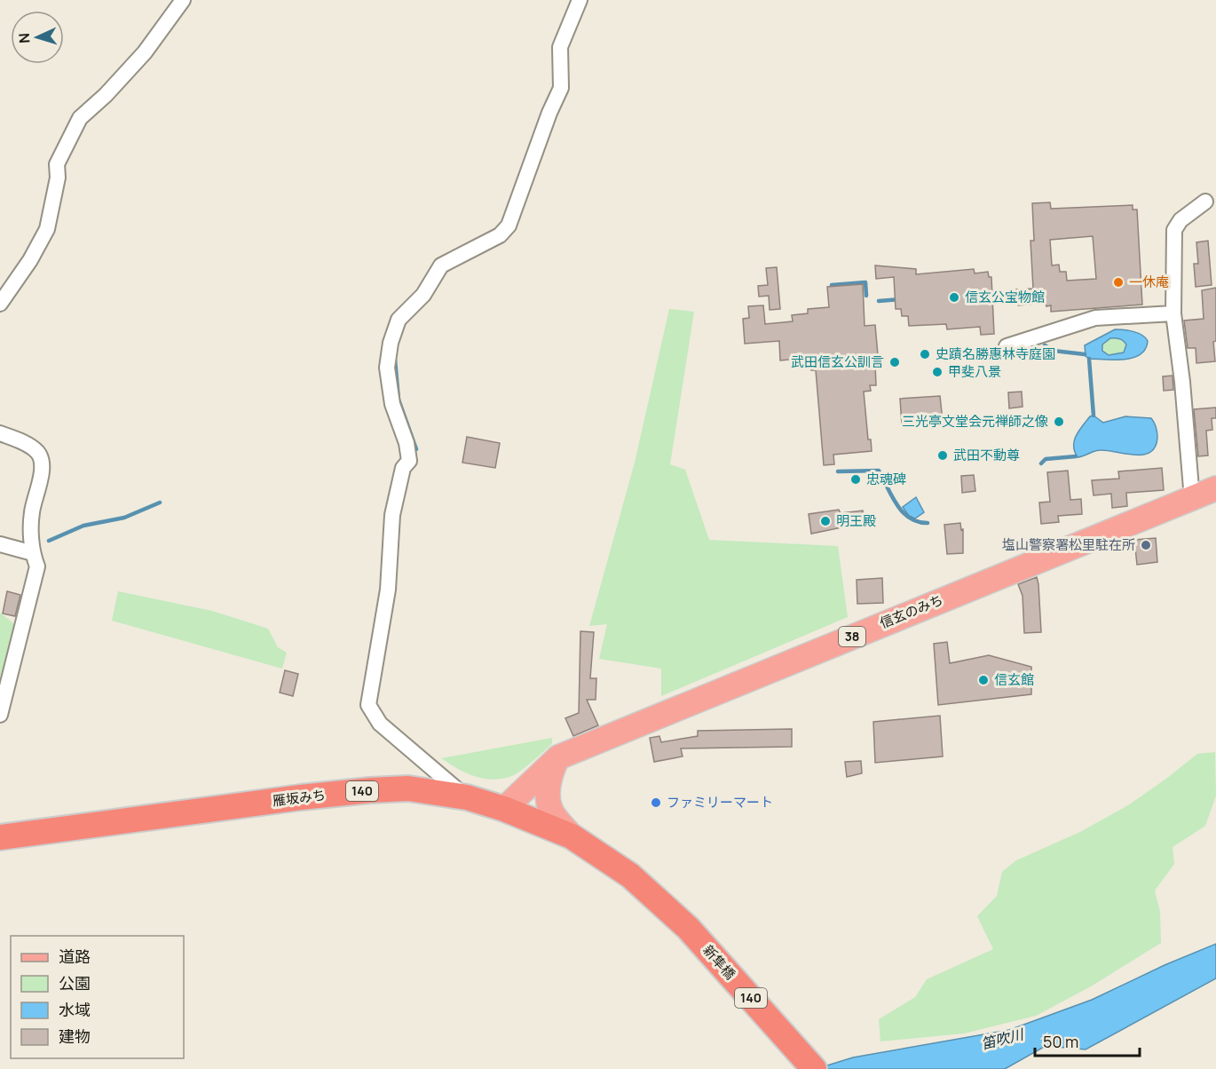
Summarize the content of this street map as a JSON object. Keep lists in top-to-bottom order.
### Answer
{
  "streets": {
    "highway": ["140", "雁坂みち", "新隼橋"],
    "main road": ["信玄のみち", "38"]
  },
  "crossings": [
    ["信玄のみち", "雁坂みち"],
    ["雁坂みち", "新隼橋"]
  ],
  "water": ["笛吹川"],
  "places": [
    "一休庵",
    "信玄公宝物館",
    "史蹟名勝惠林寺庭園",
    "武田信玄公訓言",
    "甲斐八景",
    "三光亭文堂会元禅師之像",
    "武田不動尊",
    "忠魂碑",
    "明王殿",
    "塩山警察署松里駐在所",
    "信玄館",
    "ファミリーマート"
  ],
  "legend": [
    "道路",
    "公園",
    "水域",
    "建物"
  ],
  "scale_bar": "50 m",
  "north": "left"
}
